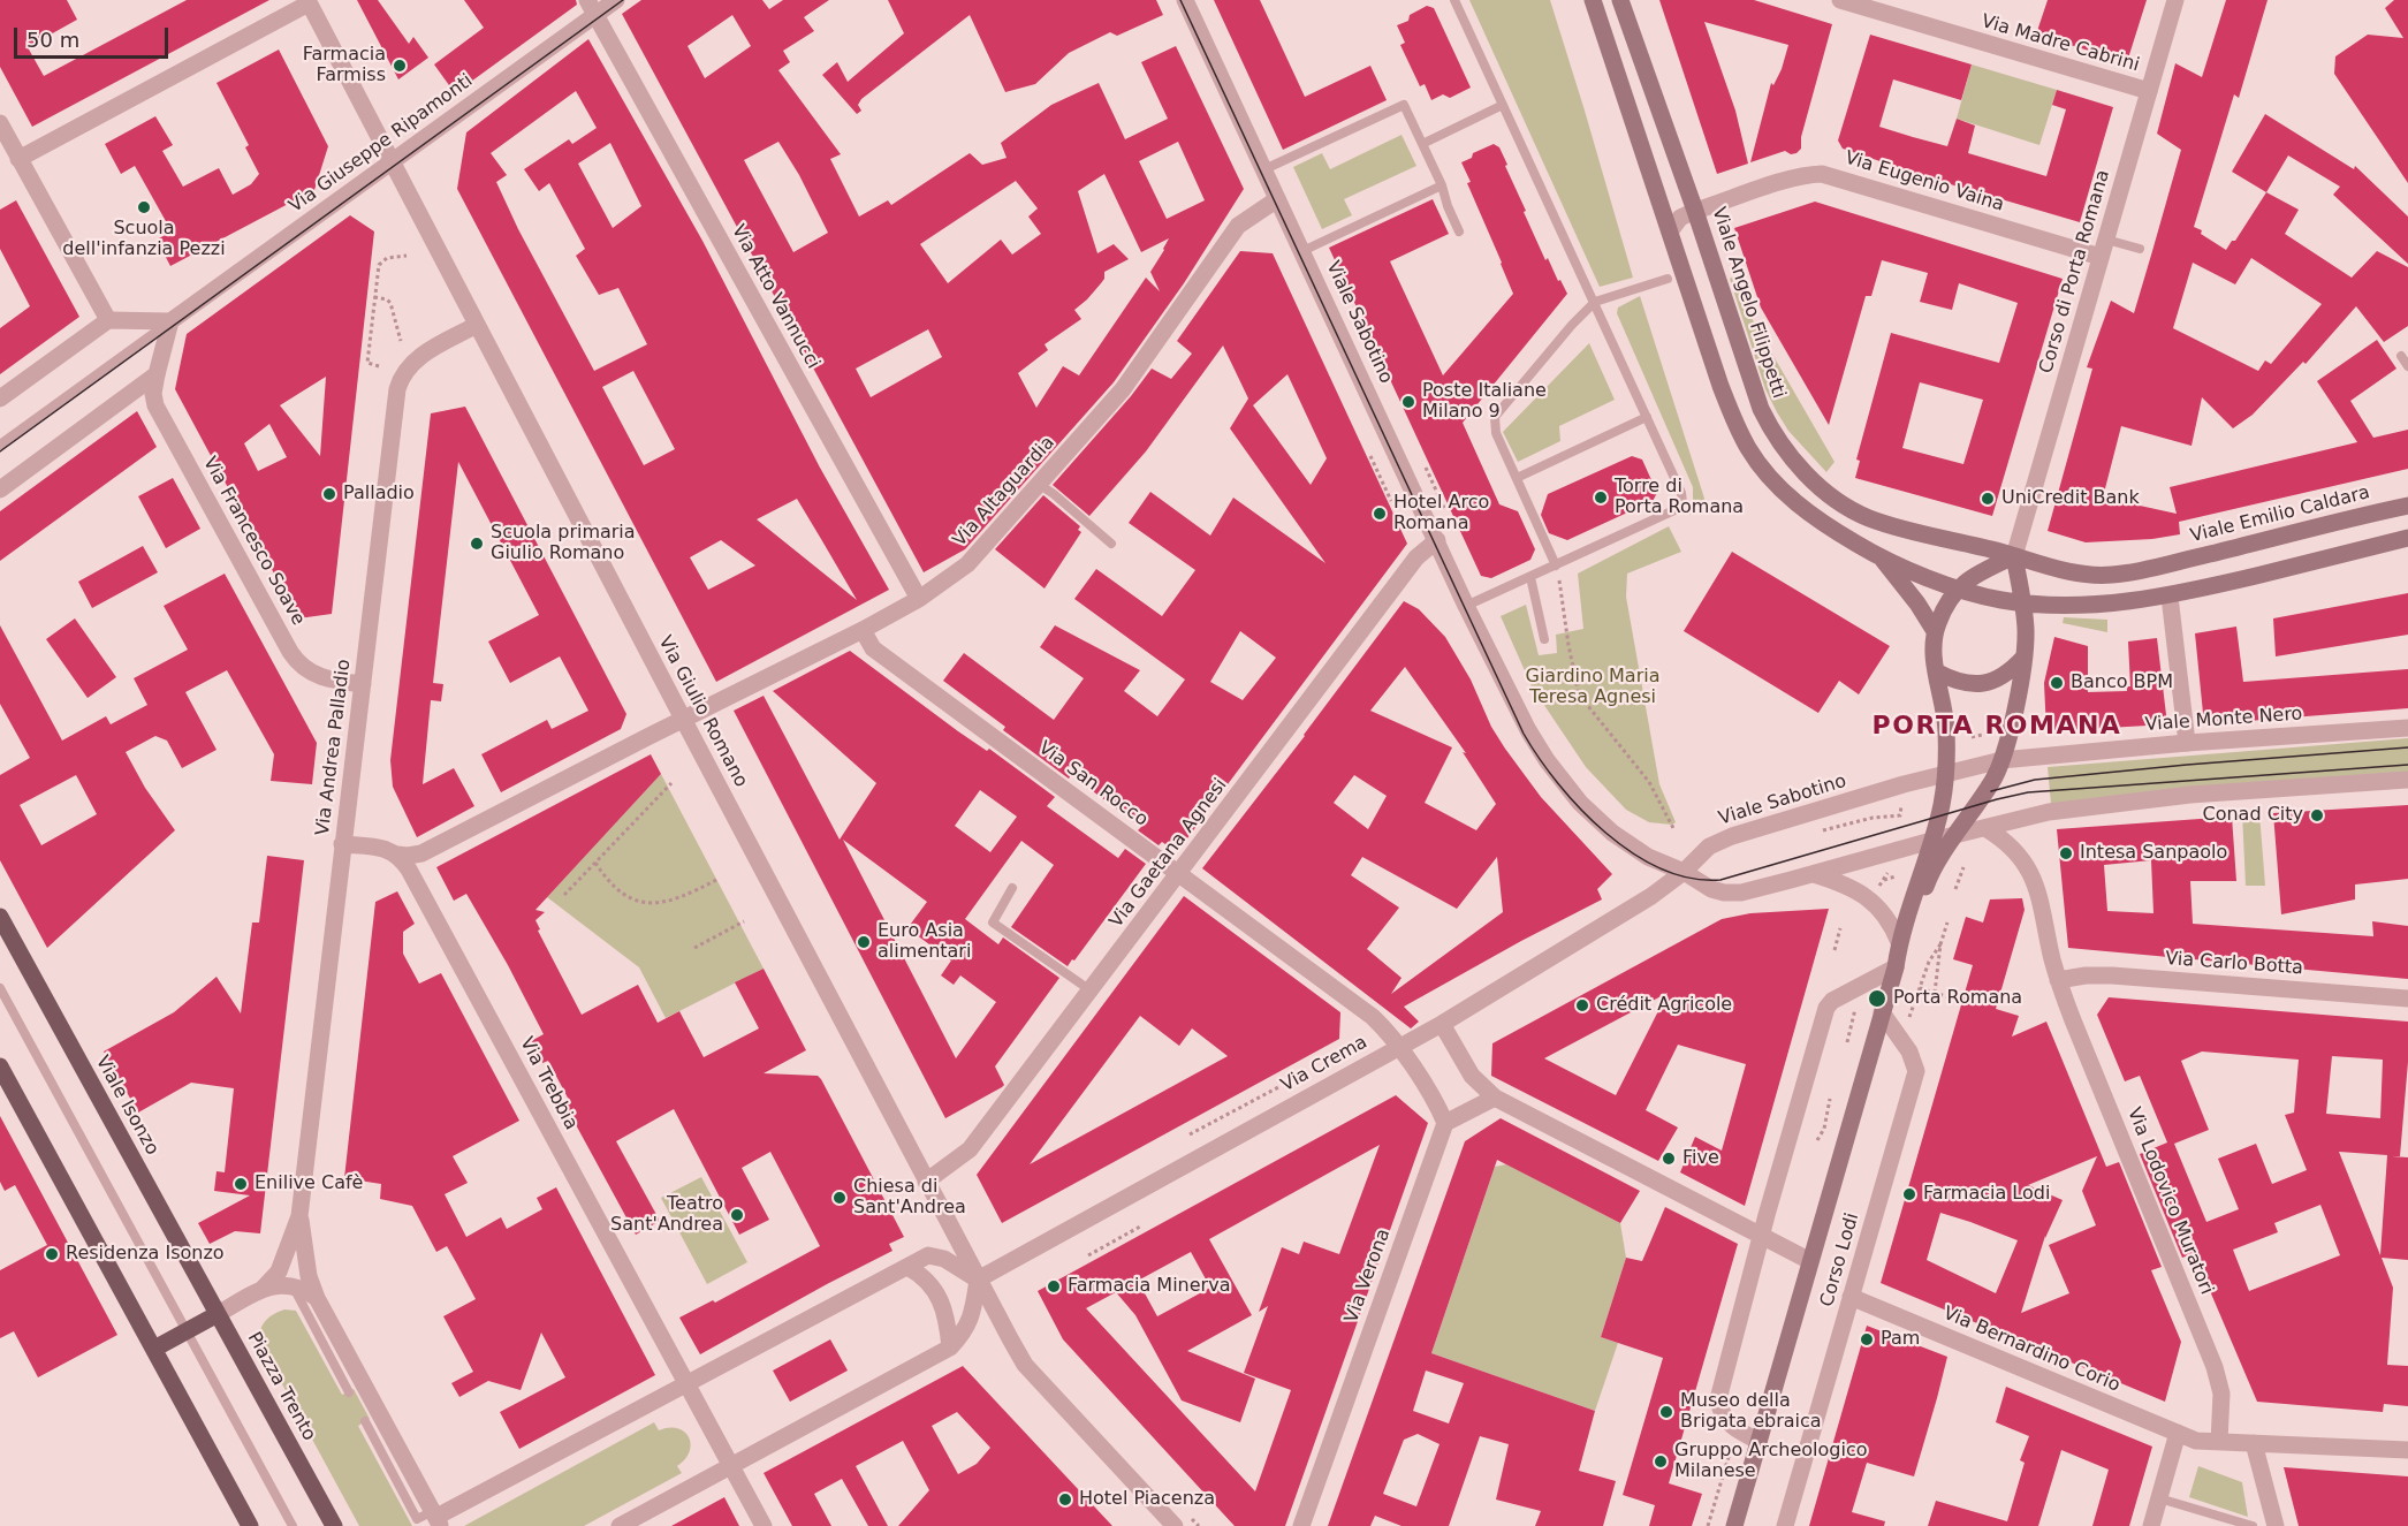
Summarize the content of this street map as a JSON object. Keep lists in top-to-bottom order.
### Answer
{
  "streets": {
    "main road": [
      "Viale Angelo Filippetti",
      "Viale Emilio Caldara",
      "Viale Isonzo",
      "Corso Lodi",
      "Piazza Trento"
    ],
    "street": [
      "Via Madre Cabrini",
      "Via Giuseppe Ripamonti",
      "Via Eugenio Vaina",
      "Corso di Porta Romana",
      "Via Atto Vannucci",
      "Viale Sabotino",
      "Via Altaguardia",
      "Via Francesco Soave",
      "Via Giulio Romano",
      "Viale Monte Nero",
      "Via Andrea Palladio",
      "Via San Rocco",
      "Via Gaetana Agnesi",
      "Via Carlo Botta",
      "Via Crema",
      "Via Trebbia",
      "Via Lodovico Muratori",
      "Via Verona",
      "Via Bernardino Corio"
    ]
  },
  "crossings": [
    ["Via Madre Cabrini", "Corso di Porta Romana"],
    ["Via Giuseppe Ripamonti", "Via Atto Vannucci"],
    ["Via Giuseppe Ripamonti", "Via Giulio Romano"],
    ["Via Eugenio Vaina", "Corso di Porta Romana"],
    ["Via Eugenio Vaina", "Viale Angelo Filippetti"],
    ["Corso di Porta Romana", "Viale Angelo Filippetti"],
    ["Corso di Porta Romana", "Viale Emilio Caldara"],
    ["Via Atto Vannucci", "Via Altaguardia"],
    ["Viale Angelo Filippetti", "Viale Emilio Caldara"],
    ["Viale Sabotino", "Via Altaguardia"],
    ["Viale Sabotino", "Viale Monte Nero"],
    ["Viale Sabotino", "Via Gaetana Agnesi"],
    ["Viale Sabotino", "Via Crema"],
    ["Viale Sabotino", "Via Lodovico Muratori"],
    ["Via Altaguardia", "Via Giulio Romano"],
    ["Via Altaguardia", "Via San Rocco"],
    ["Via Altaguardia", "Via Trebbia"],
    ["Via Francesco Soave", "Via Andrea Palladio"],
    ["Via Giulio Romano", "Via Andrea Palladio"],
    ["Via Giulio Romano", "Via Gaetana Agnesi"],
    ["Via Giulio Romano", "Via Crema"],
    ["Via San Rocco", "Via Gaetana Agnesi"],
    ["Via San Rocco", "Via Crema"],
    ["Via Carlo Botta", "Via Lodovico Muratori"],
    ["Via Crema", "Corso Lodi"],
    ["Viale Isonzo", "Piazza Trento"],
    ["Via Lodovico Muratori", "Via Bernardino Corio"],
    ["Corso Lodi", "Via Bernardino Corio"]
  ],
  "districts": ["PORTA ROMANA"],
  "parks": ["Giardino Maria Teresa Agnesi"],
  "places": [
    "Farmacia Farmiss",
    "Scuola dell'infanzia Pezzi",
    "Poste Italiane Milano 9",
    "Palladio",
    "Torre di Porta Romana",
    "UniCredit Bank",
    "Hotel Arco Romana",
    "Scuola primaria Giulio Romano",
    "Banco BPM",
    "Conad City",
    "Intesa Sanpaolo",
    "Euro Asia alimentari",
    "Porta Romana",
    "Crédit Agricole",
    "Five",
    "Enilive Cafè",
    "Farmacia Lodi",
    "Chiesa di Sant'Andrea",
    "Teatro Sant'Andrea",
    "Residenza Isonzo",
    "Farmacia Minerva",
    "Pam",
    "Museo della Brigata ebraica",
    "Gruppo Archeologico Milanese",
    "Hotel Piacenza"
  ],
  "scale_bar": "50 m"
}
